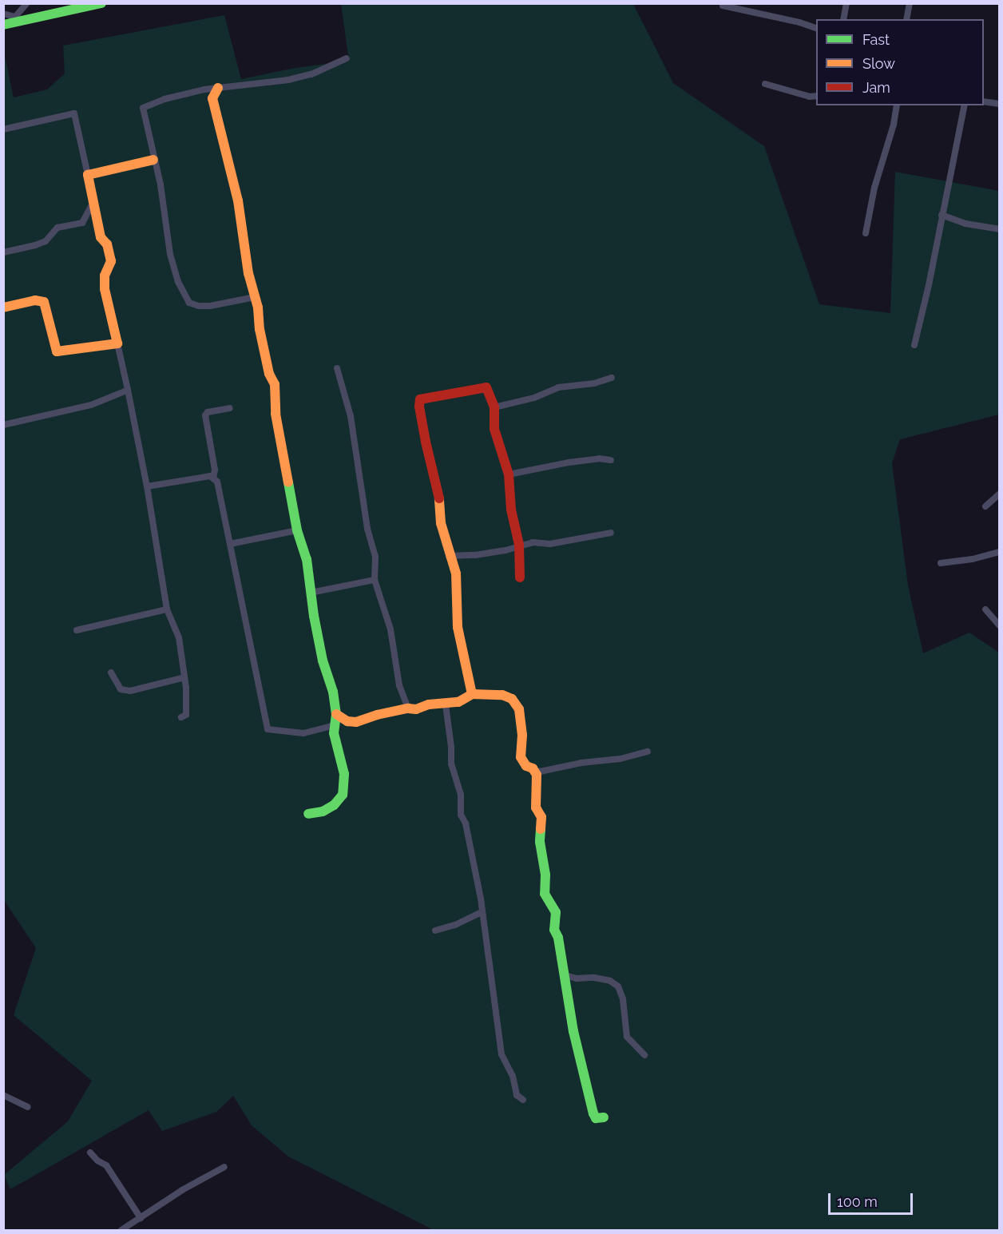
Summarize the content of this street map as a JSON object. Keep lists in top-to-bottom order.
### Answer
{
  "legend": ["Fast", "Slow", "Jam"],
  "scale_bar": "100 m"
}
